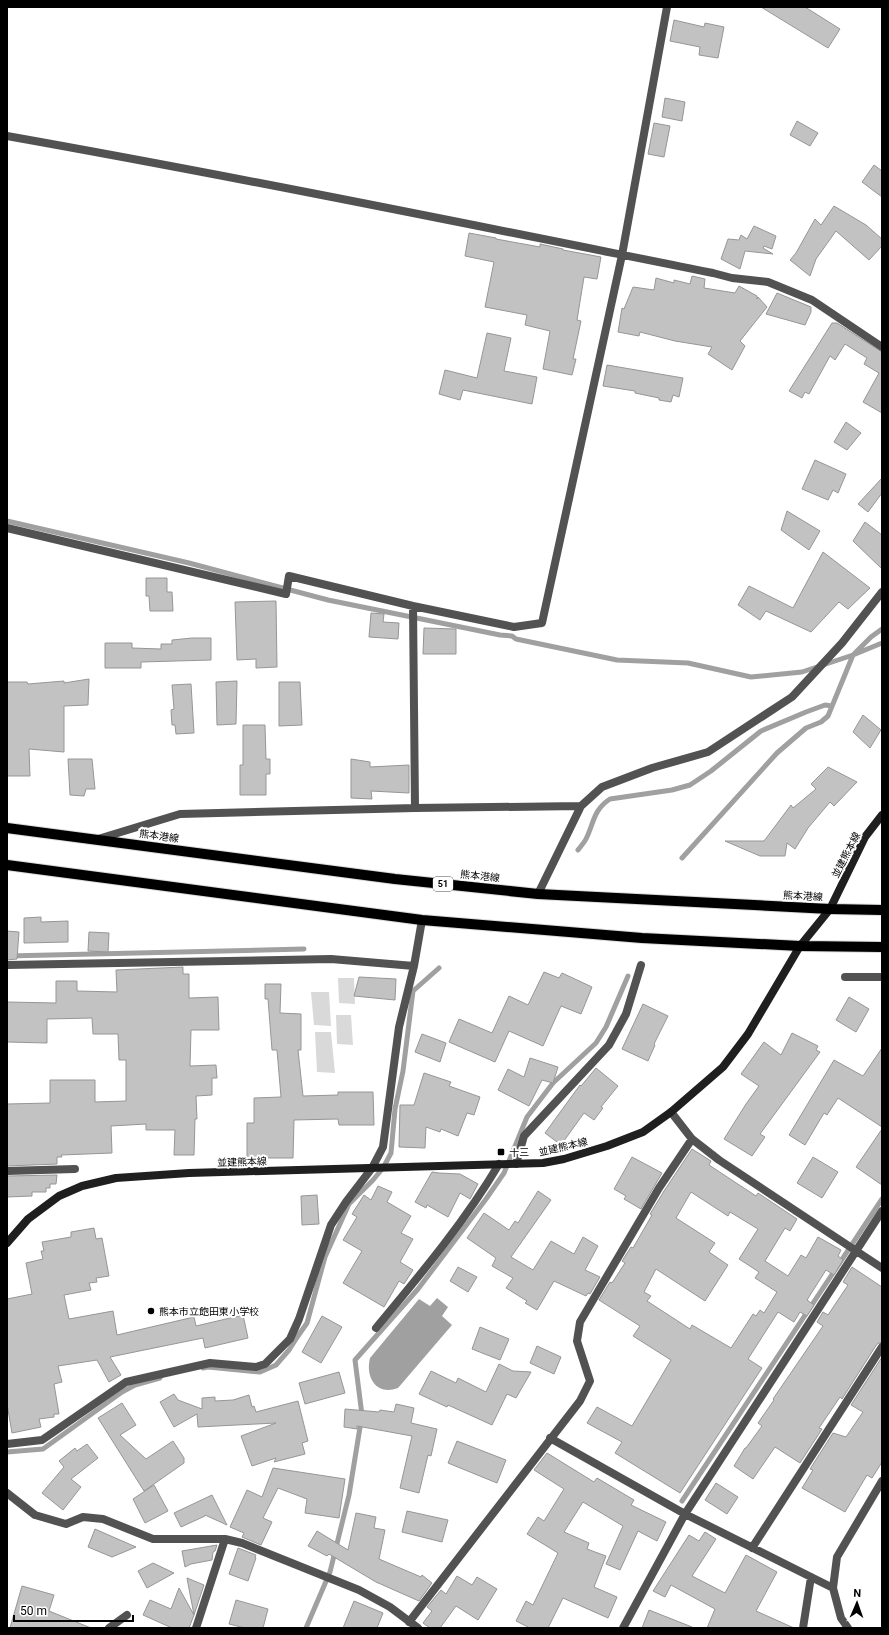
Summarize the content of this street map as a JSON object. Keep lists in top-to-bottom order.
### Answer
{
  "streets": {
    "main road": ["熊本港線", "並建熊本線", "51"]
  },
  "crossings": [
    ["熊本港線", "並建熊本線"]
  ],
  "places": {
    "transit": ["十三"],
    "other": ["熊本市立飽田東小学校"]
  },
  "scale_bar": "50 m",
  "north": "top"
}
